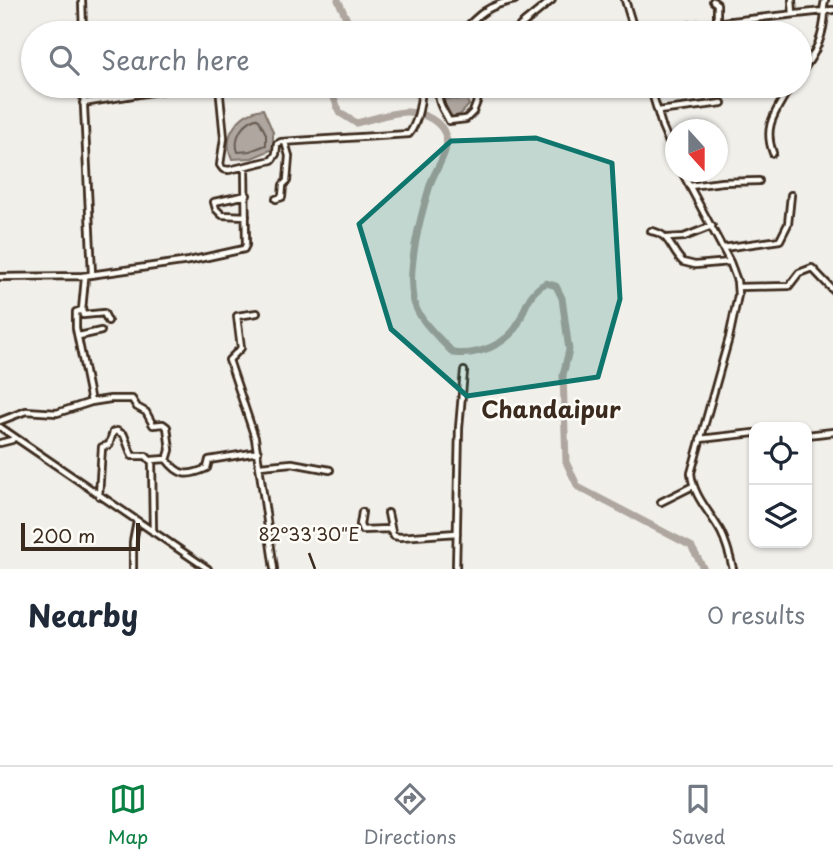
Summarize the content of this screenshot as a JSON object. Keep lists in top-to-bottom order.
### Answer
{
  "districts": ["Chandaipur"],
  "scale_bar": "200 m",
  "north": "bottom",
  "page": {
    "search": "Search here",
    "scale": "200 m",
    "heading": ["Nearby", "0 results"],
    "nav": ["Map", "Directions", "Saved"]
  },
  "coordinates": ["82°33'30\"E"]
}
